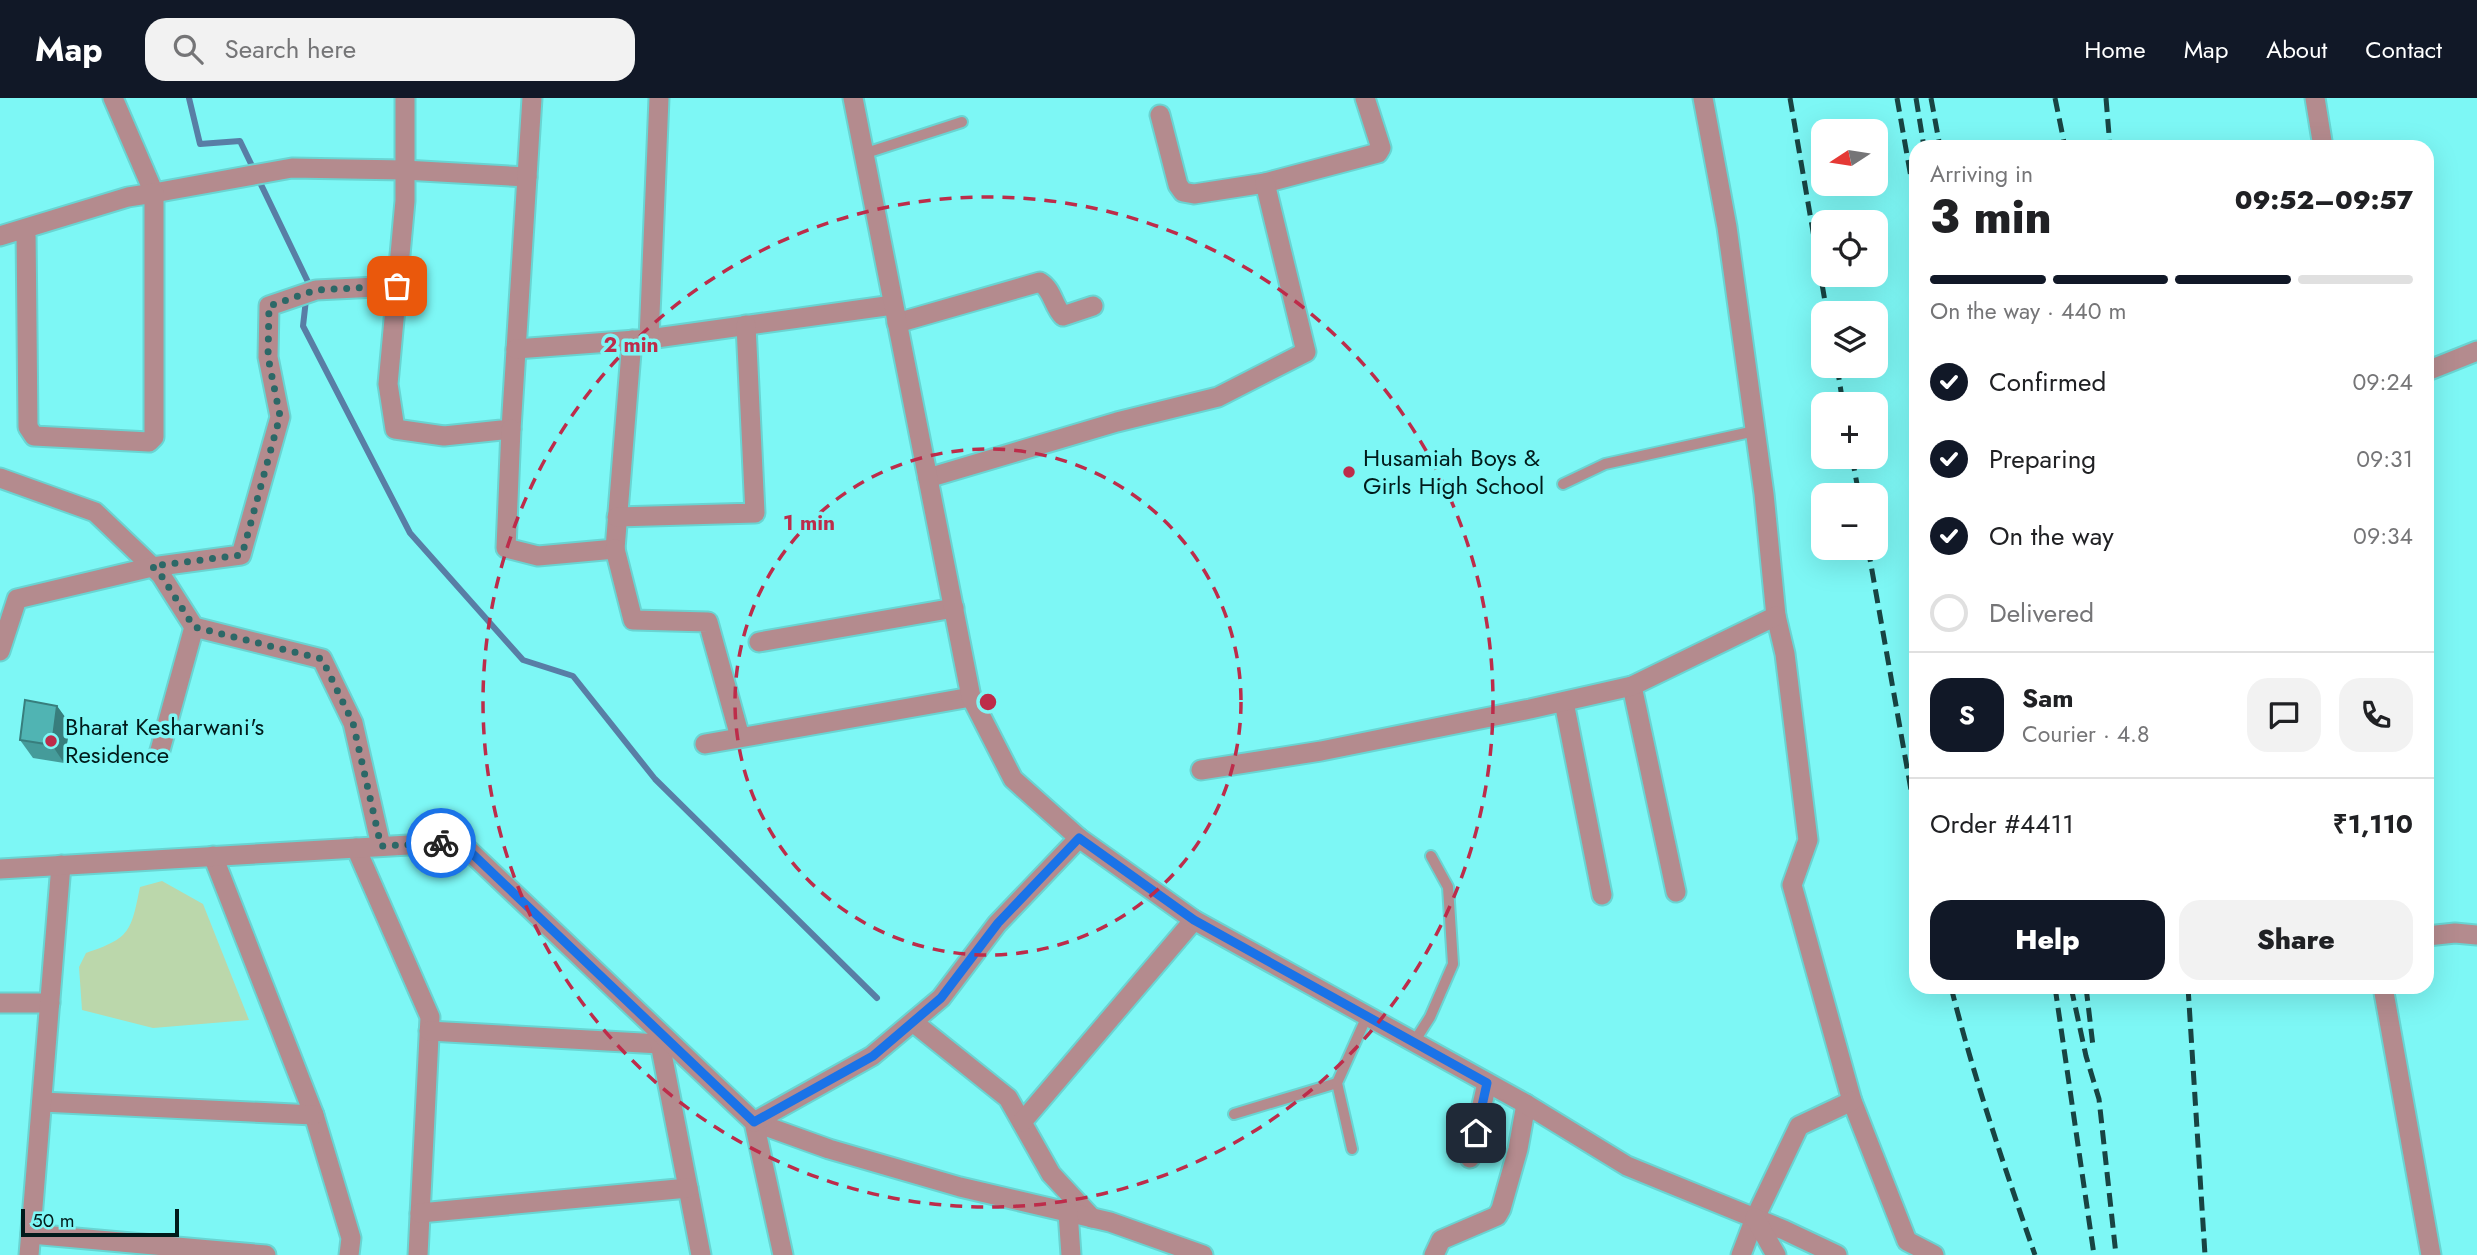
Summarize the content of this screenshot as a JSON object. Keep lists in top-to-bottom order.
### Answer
{
  "places": ["Husamiah Boys & Girls High School", "Bharat Kesharwani's Residence"],
  "scale_bar": "50 m",
  "north": "left",
  "page": {
    "header": "Map",
    "search": "Search here",
    "nav": [
      "Home",
      "Map",
      "About",
      "Contact"
    ],
    "map_buttons": ["+", "−"],
    "heading": ["3 min", "Arriving in", "09:52–09:57"],
    "panel": [
      "Sam",
      "Courier · 4.8",
      "Order #4411",
      "₹1,110"
    ],
    "bar": "On the way · 440 m",
    "list": [
      ["Confirmed", "09:24"],
      ["Preparing", "09:31"],
      ["On the way", "09:34"],
      "Delivered"
    ],
    "round": "S",
    "buttons": ["Help", "Share"],
    "scale": "50 m"
  },
  "rings": ["2 min", "1 min"]
}
